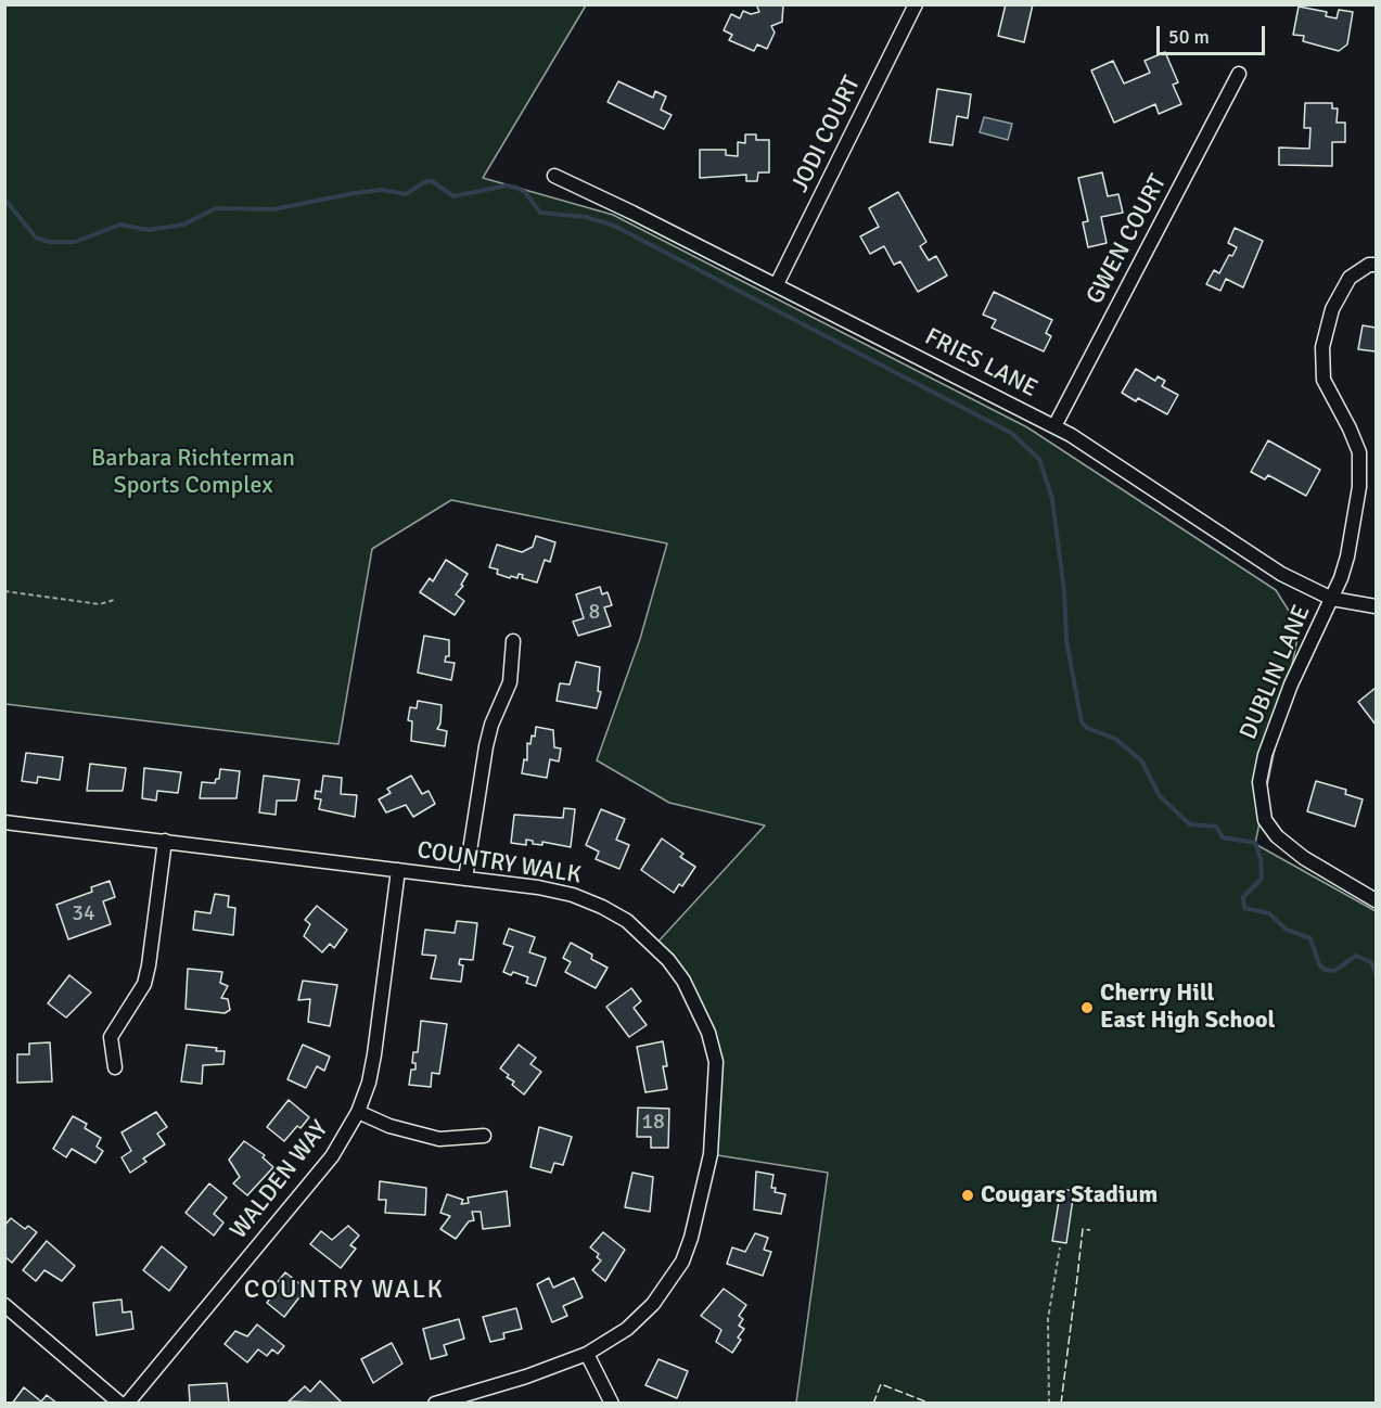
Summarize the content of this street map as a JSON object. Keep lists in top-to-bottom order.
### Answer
{
  "streets": {
    "street": [
      "JODI COURT",
      "GWEN COURT",
      "FRIES LANE",
      "DUBLIN LANE",
      "COUNTRY WALK",
      "WALDEN WAY"
    ]
  },
  "crossings": [
    ["JODI COURT", "FRIES LANE"],
    ["GWEN COURT", "FRIES LANE"],
    ["FRIES LANE", "DUBLIN LANE"],
    ["COUNTRY WALK", "WALDEN WAY"]
  ],
  "districts": ["COUNTRY WALK"],
  "parks": ["Barbara Richterman Sports Complex"],
  "places": ["Cherry Hill East High School", "Cougars Stadium"],
  "house_numbers": ["8", "34", "18"],
  "scale_bar": "50 m"
}
